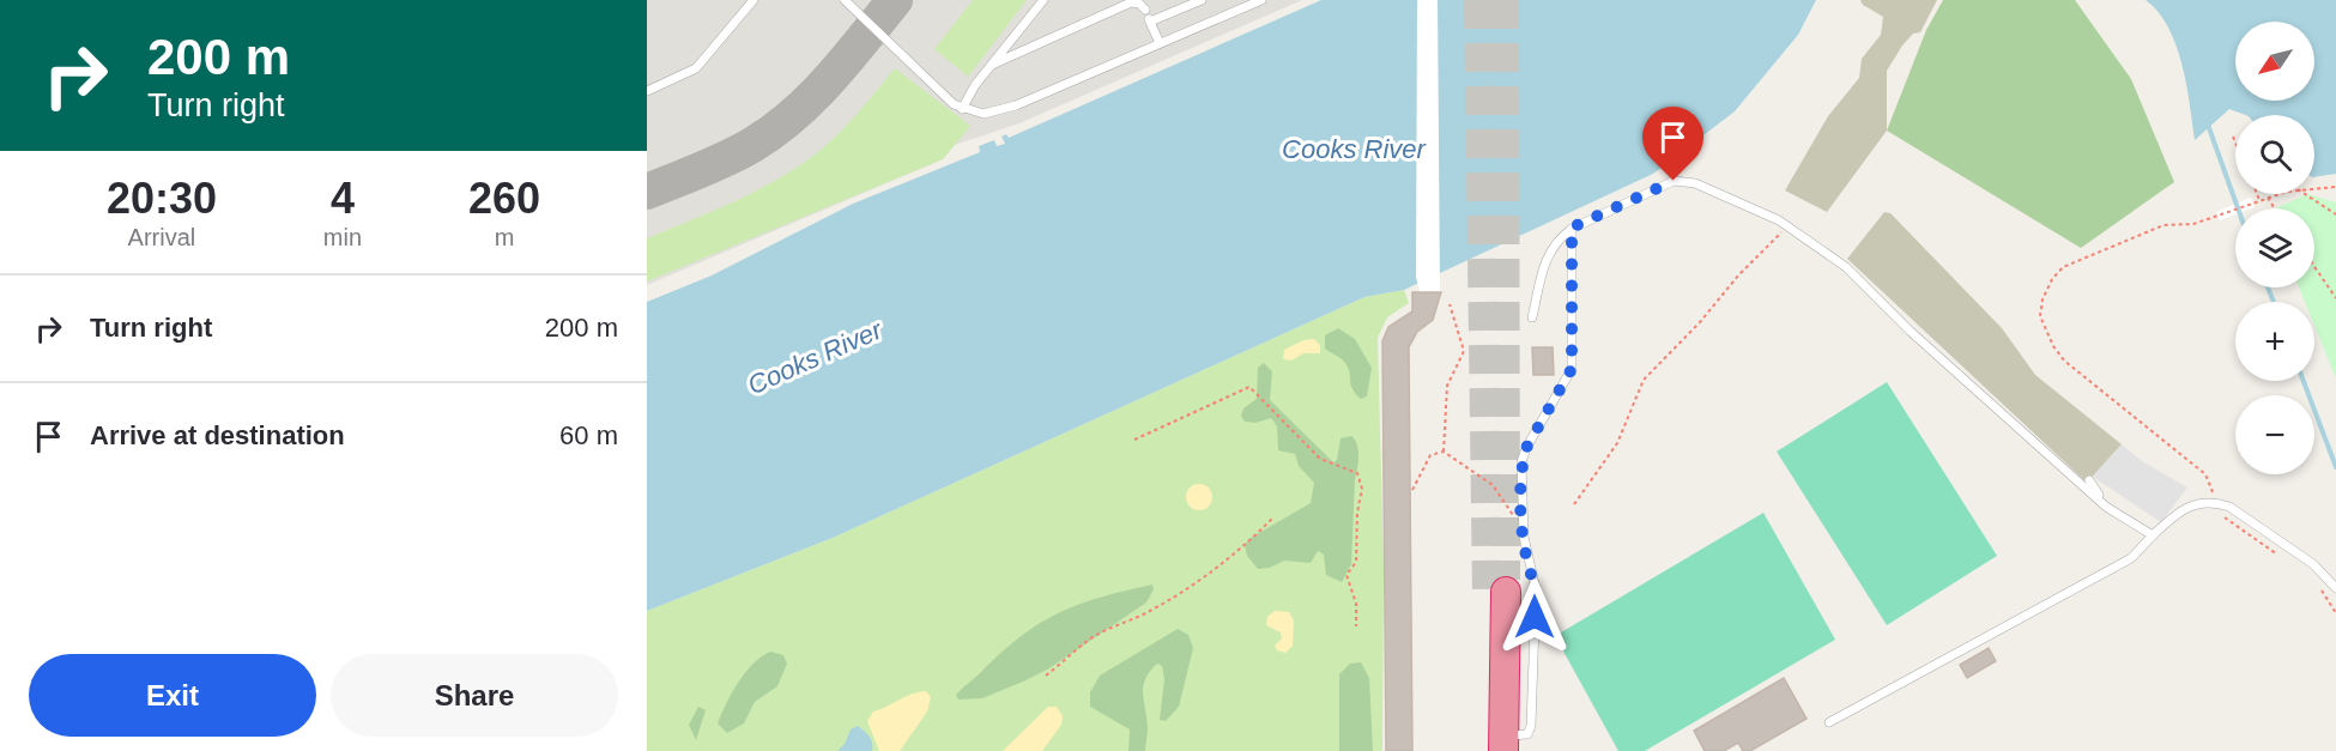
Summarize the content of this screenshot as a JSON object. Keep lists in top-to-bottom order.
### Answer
{
  "water": ["Cooks River"],
  "north": "bottom left",
  "page": {
    "turn": ["200 m", "Turn right"],
    "map_buttons": ["+", "−"],
    "eta": [
      "20:30",
      "Arrival",
      "4",
      "min",
      "260",
      "m"
    ],
    "list": [
      {
        "name": "Turn right",
        "value": "200 m"
      },
      {
        "name": "Arrive at destination",
        "value": "60 m"
      }
    ],
    "buttons": ["Exit", "Share"]
  }
}
